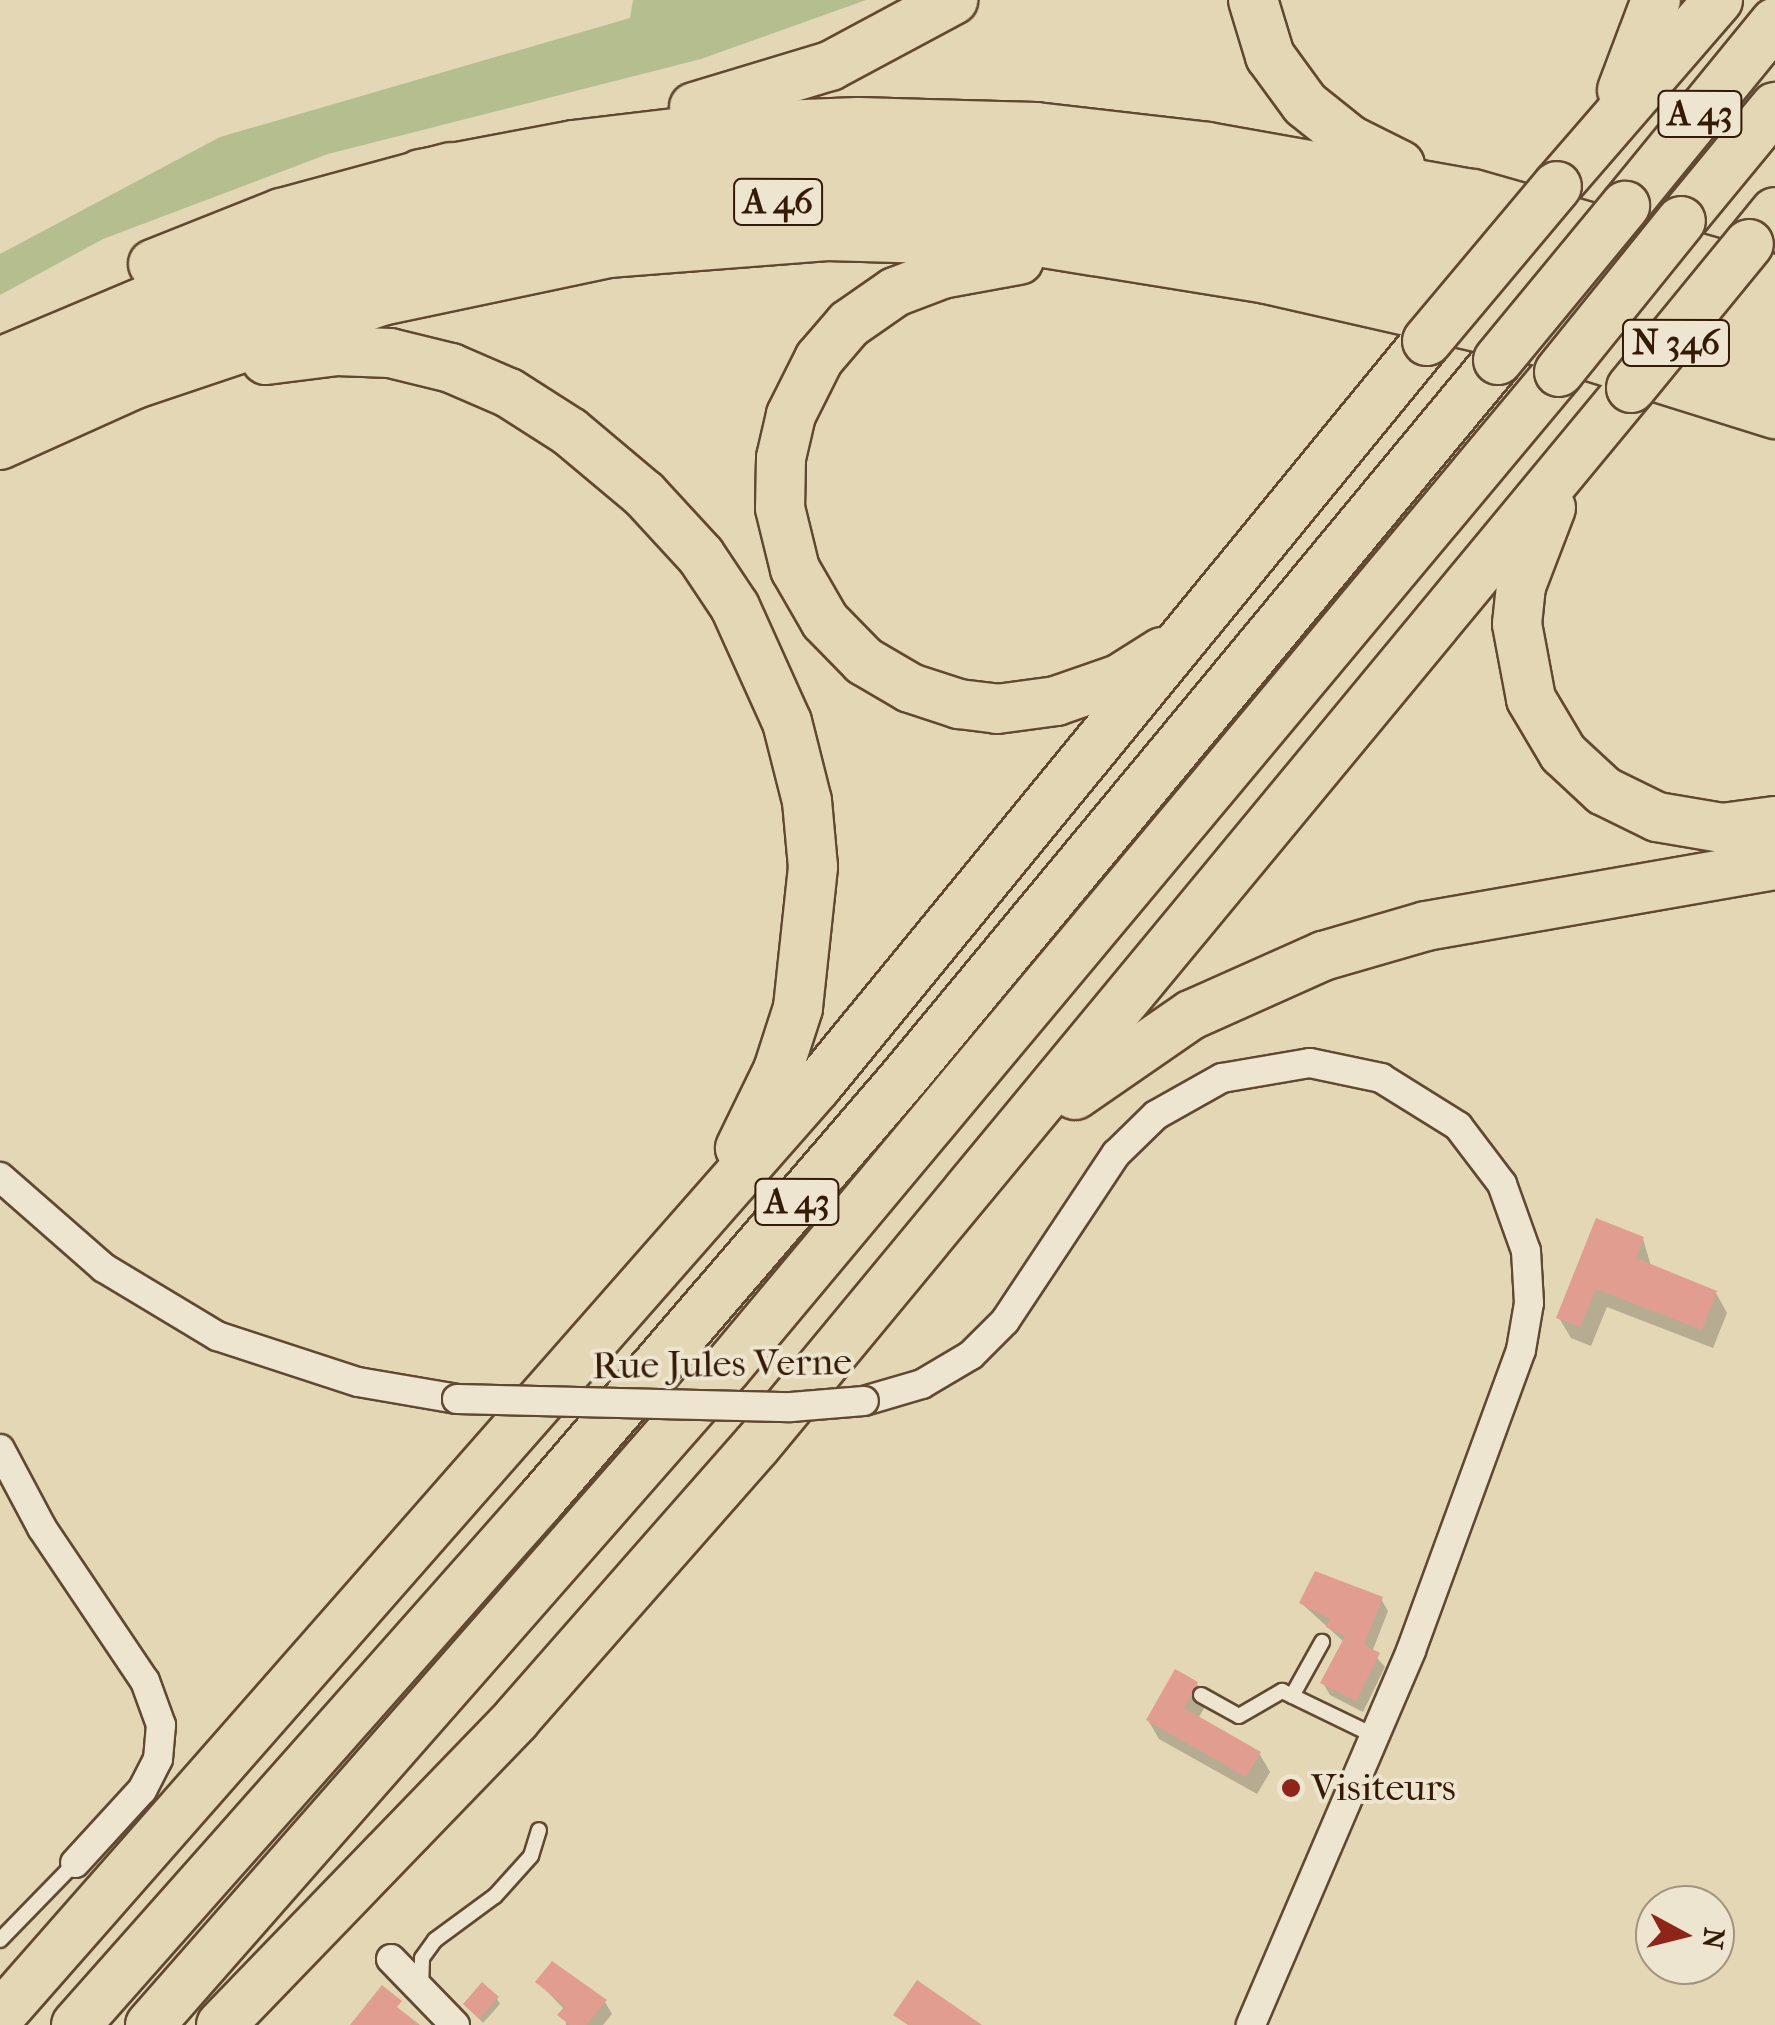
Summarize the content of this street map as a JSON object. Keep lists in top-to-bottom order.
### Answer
{
  "streets": {
    "highway": ["A 43", "A 46", "N 346"],
    "street": ["Rue Jules Verne"]
  },
  "crossings": [
    ["A 46", "N 346"]
  ],
  "places": ["Visiteurs"],
  "north": "right"
}
